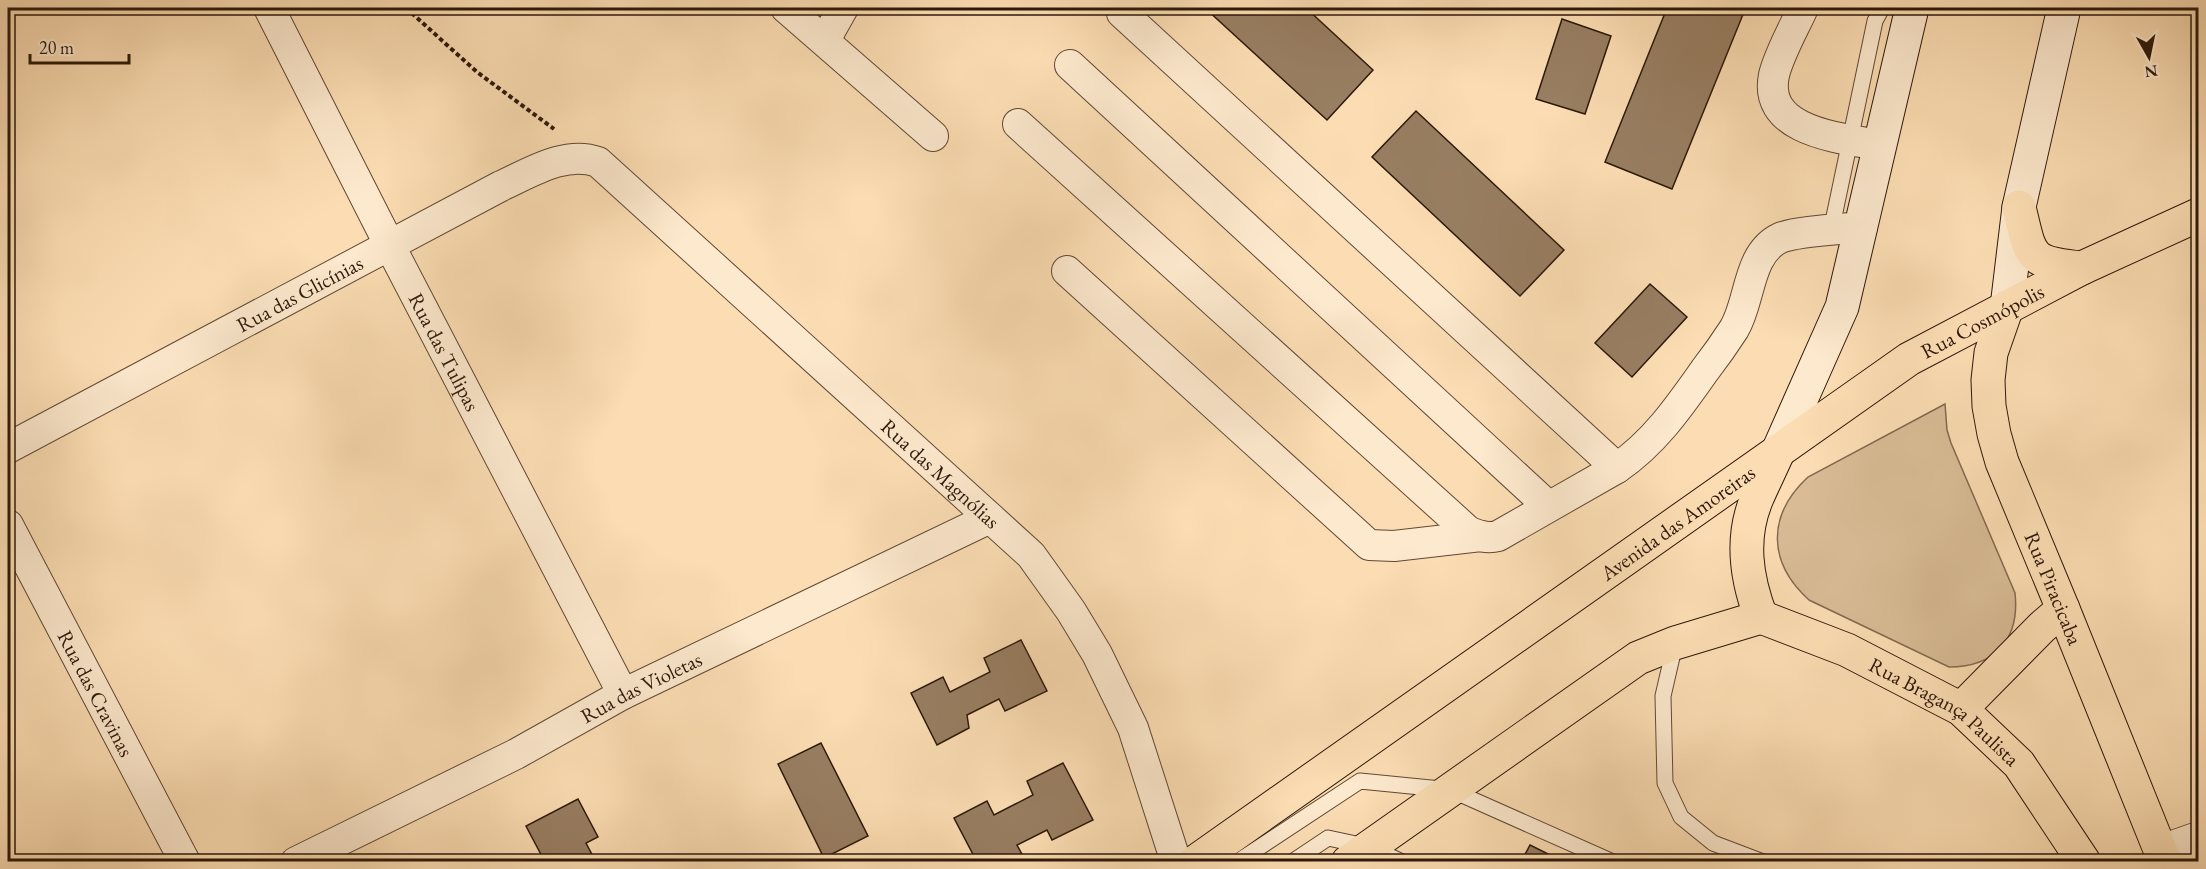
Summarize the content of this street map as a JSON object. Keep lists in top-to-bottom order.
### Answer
{
  "streets": {
    "main road": [
      "Rua Cosmópolis",
      "Avenida das Amoreiras",
      "Rua Piracicaba",
      "Rua Bragança Paulista"
    ],
    "street": [
      "Rua das Glicínias",
      "Rua das Tulipas",
      "Rua das Magnólias",
      "Rua das Violetas",
      "Rua das Cravinas"
    ]
  },
  "crossings": [
    ["Rua das Glicínias", "Rua das Tulipas"],
    ["Rua das Glicínias", "Rua das Magnólias"],
    ["Rua Cosmópolis", "Avenida das Amoreiras"],
    ["Rua Cosmópolis", "Rua Piracicaba"],
    ["Rua das Tulipas", "Rua das Violetas"],
    ["Rua das Magnólias", "Rua das Violetas"]
  ],
  "scale_bar": "20 m",
  "north": "bottom"
}
